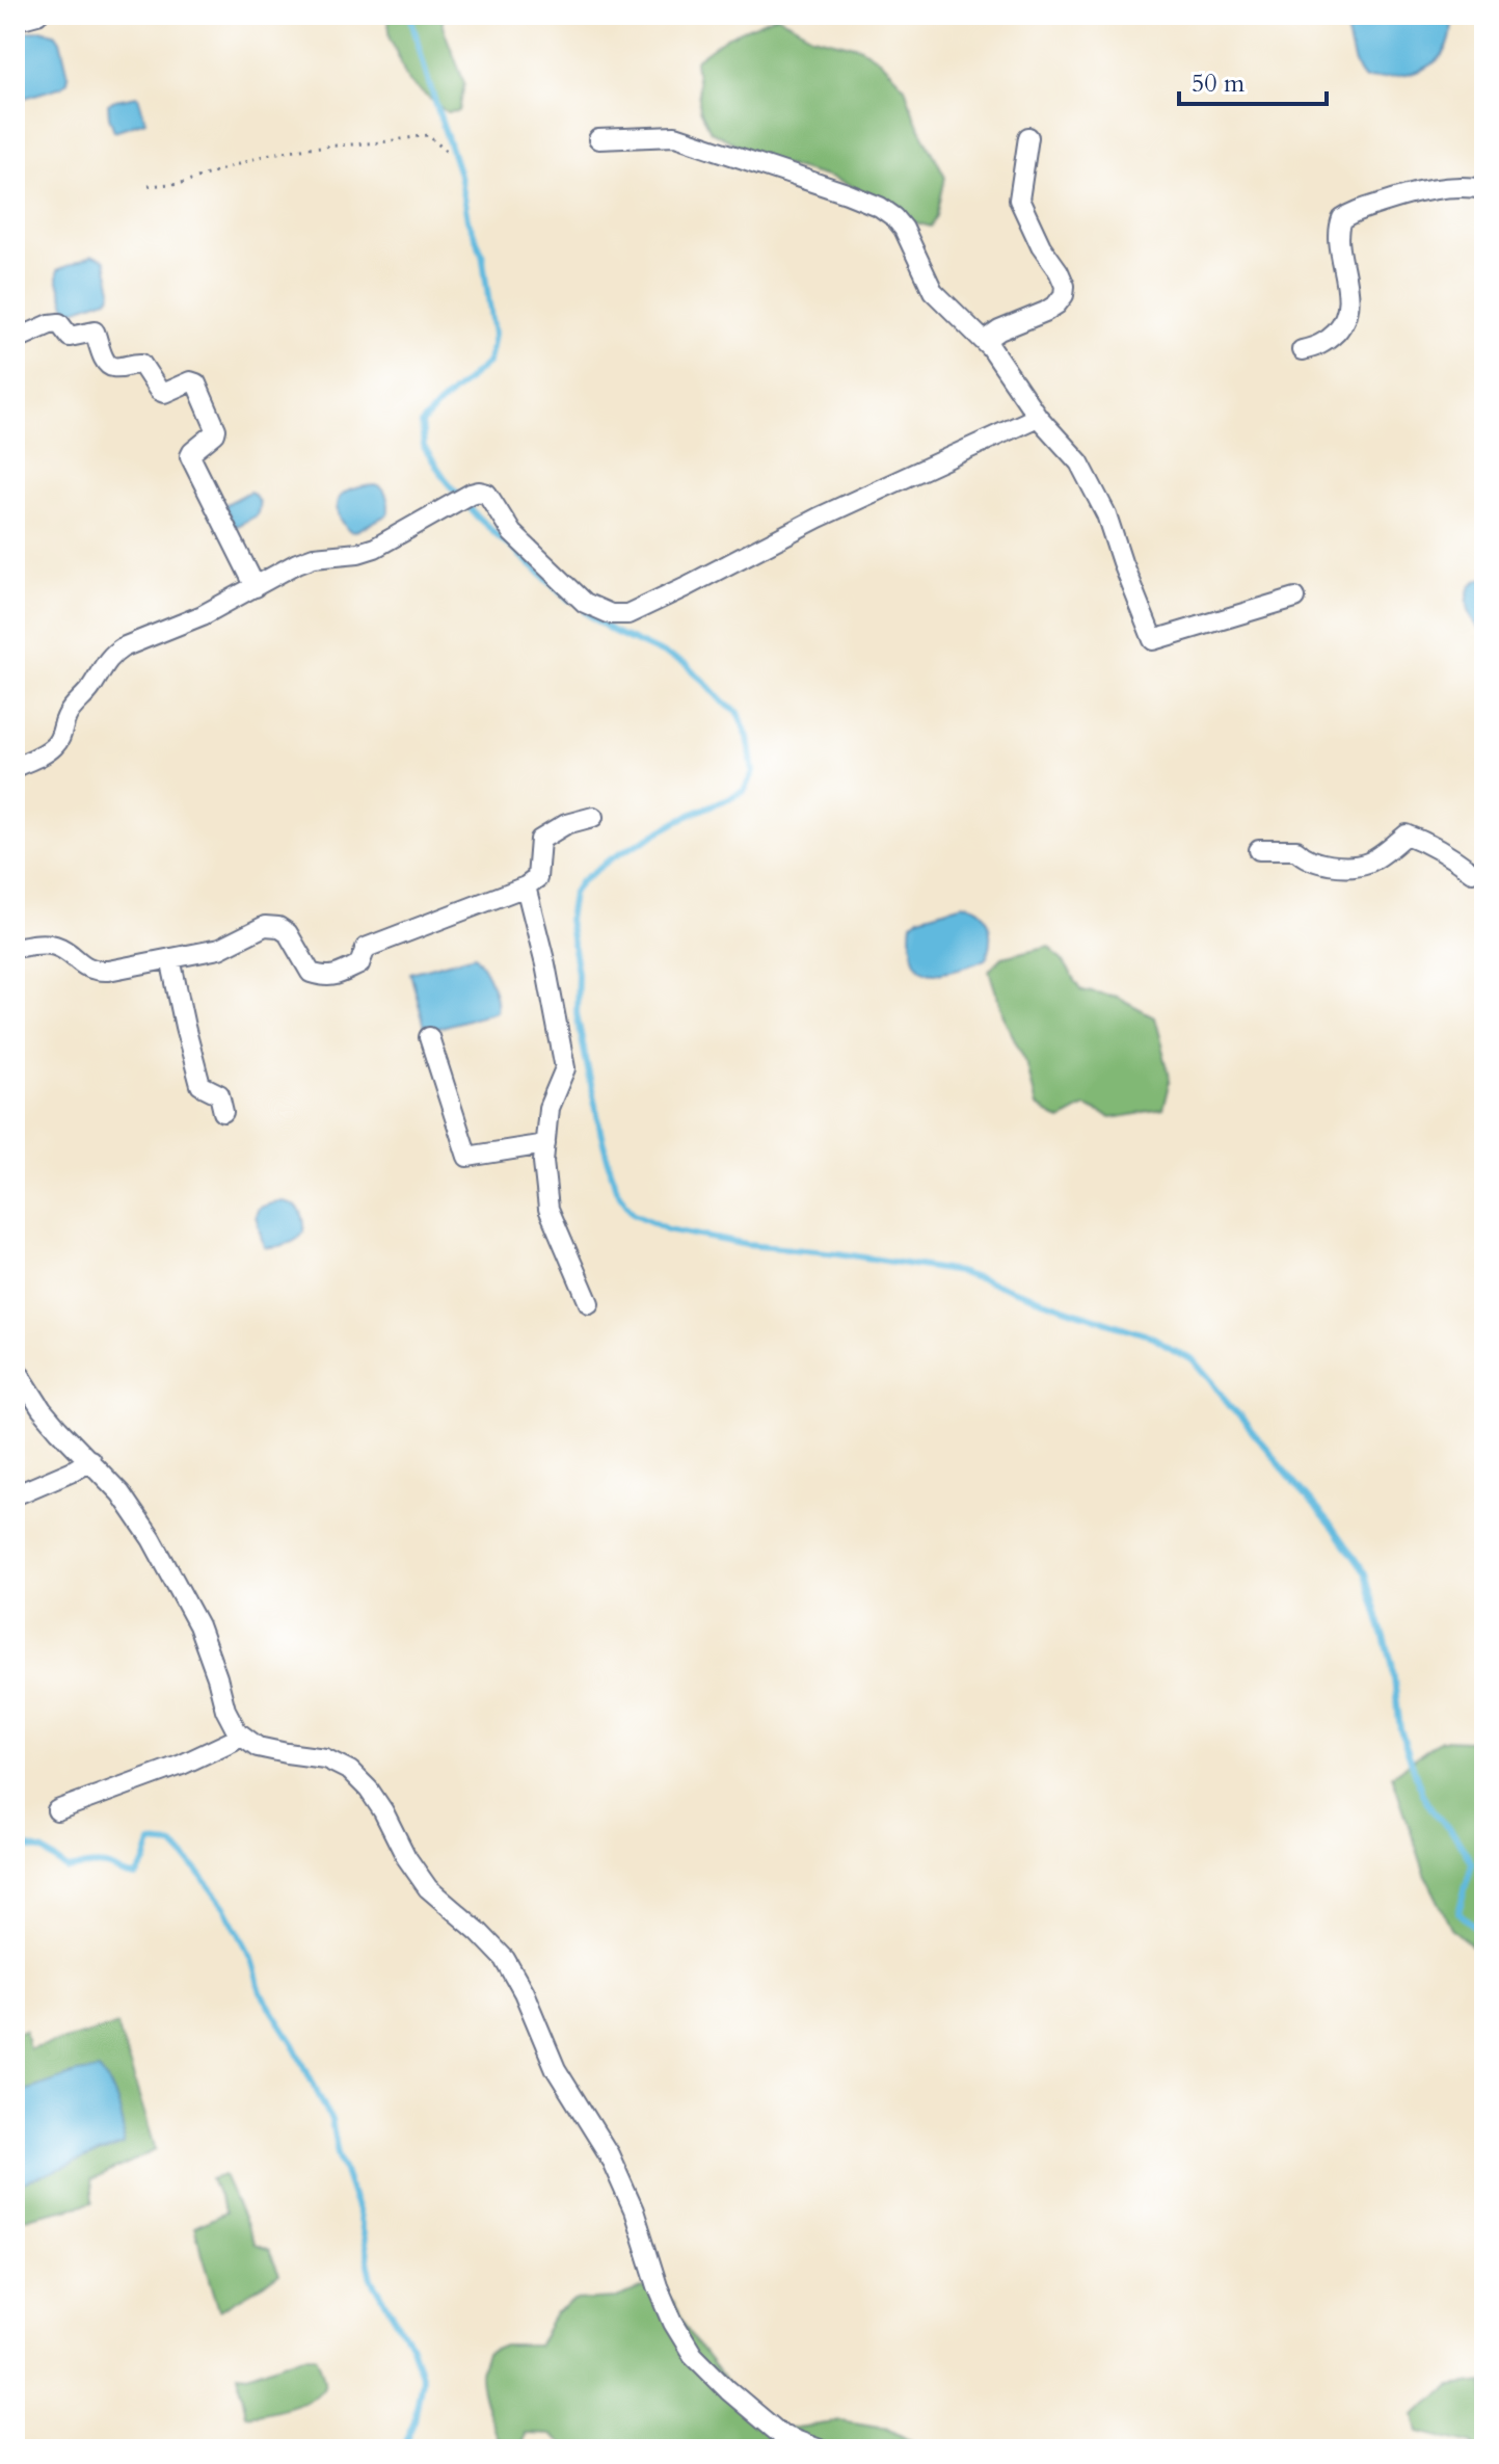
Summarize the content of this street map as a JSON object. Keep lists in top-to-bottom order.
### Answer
{
  "scale_bar": "50 m"
}
